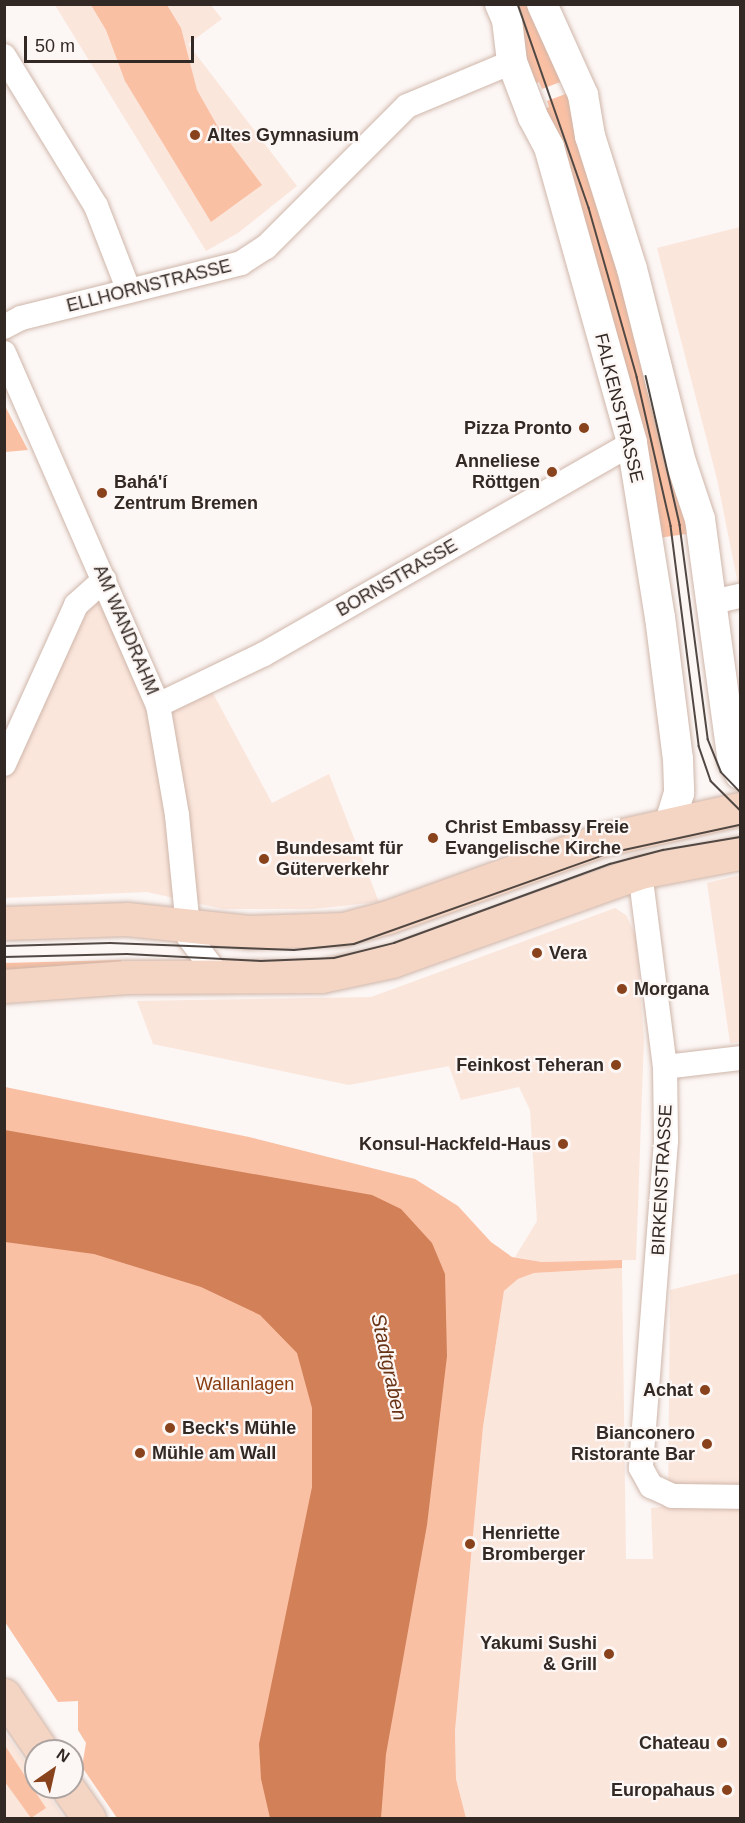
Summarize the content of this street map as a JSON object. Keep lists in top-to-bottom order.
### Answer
{
  "streets": {
    "street": [
      "ELLHORNSTRASSE",
      "FALKENSTRASSE",
      "BORNSTRASSE",
      "AM WANDRAHM",
      "BIRKENSTRASSE"
    ]
  },
  "crossings": [
    ["ELLHORNSTRASSE", "FALKENSTRASSE"],
    ["FALKENSTRASSE", "BORNSTRASSE"],
    ["BORNSTRASSE", "AM WANDRAHM"]
  ],
  "water": ["Stadtgraben"],
  "parks": ["Wallanlagen"],
  "places": [
    "Altes Gymnasium",
    "Pizza Pronto",
    "Anneliese Röttgen",
    "Bahá'í Zentrum Bremen",
    "Christ Embassy Freie Evangelische Kirche",
    "Bundesamt für Güterverkehr",
    "Vera",
    "Morgana",
    "Feinkost Teheran",
    "Konsul-Hackfeld-Haus",
    "Achat",
    "Beck's Mühle",
    "Bianconero Ristorante Bar",
    "Mühle am Wall",
    "Henriette Bromberger",
    "Yakumi Sushi & Grill",
    "Chateau",
    "Europahaus"
  ],
  "scale_bar": "50 m",
  "north": "top right"
}
